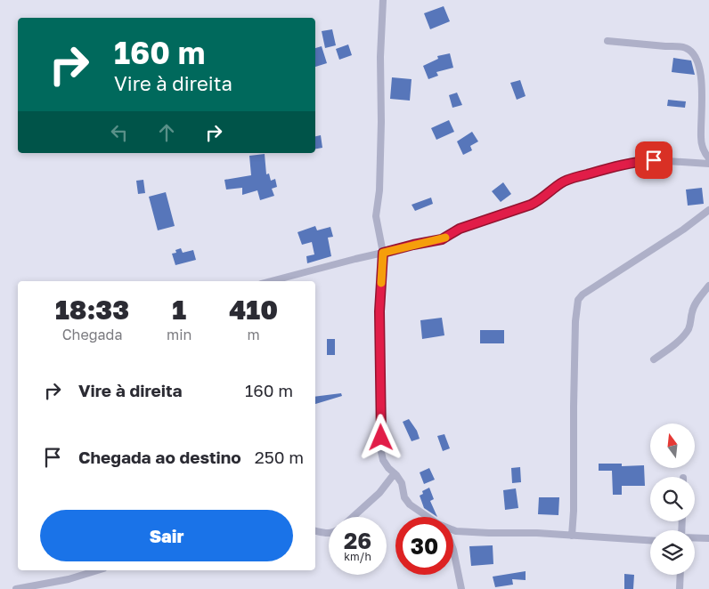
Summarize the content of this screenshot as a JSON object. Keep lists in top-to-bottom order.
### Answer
{
  "north": "top",
  "page": {
    "turn": ["160 m", "Vire à direita"],
    "eta": [
      "18:33",
      "Chegada",
      "1",
      "min",
      "410",
      "m"
    ],
    "list": [
      {
        "name": "Vire à direita",
        "value": "160 m"
      },
      {
        "name": "Chegada ao destino",
        "value": "250 m"
      }
    ],
    "buttons": "Sair",
    "speed": "26 km/h",
    "limit": "30"
  }
}
